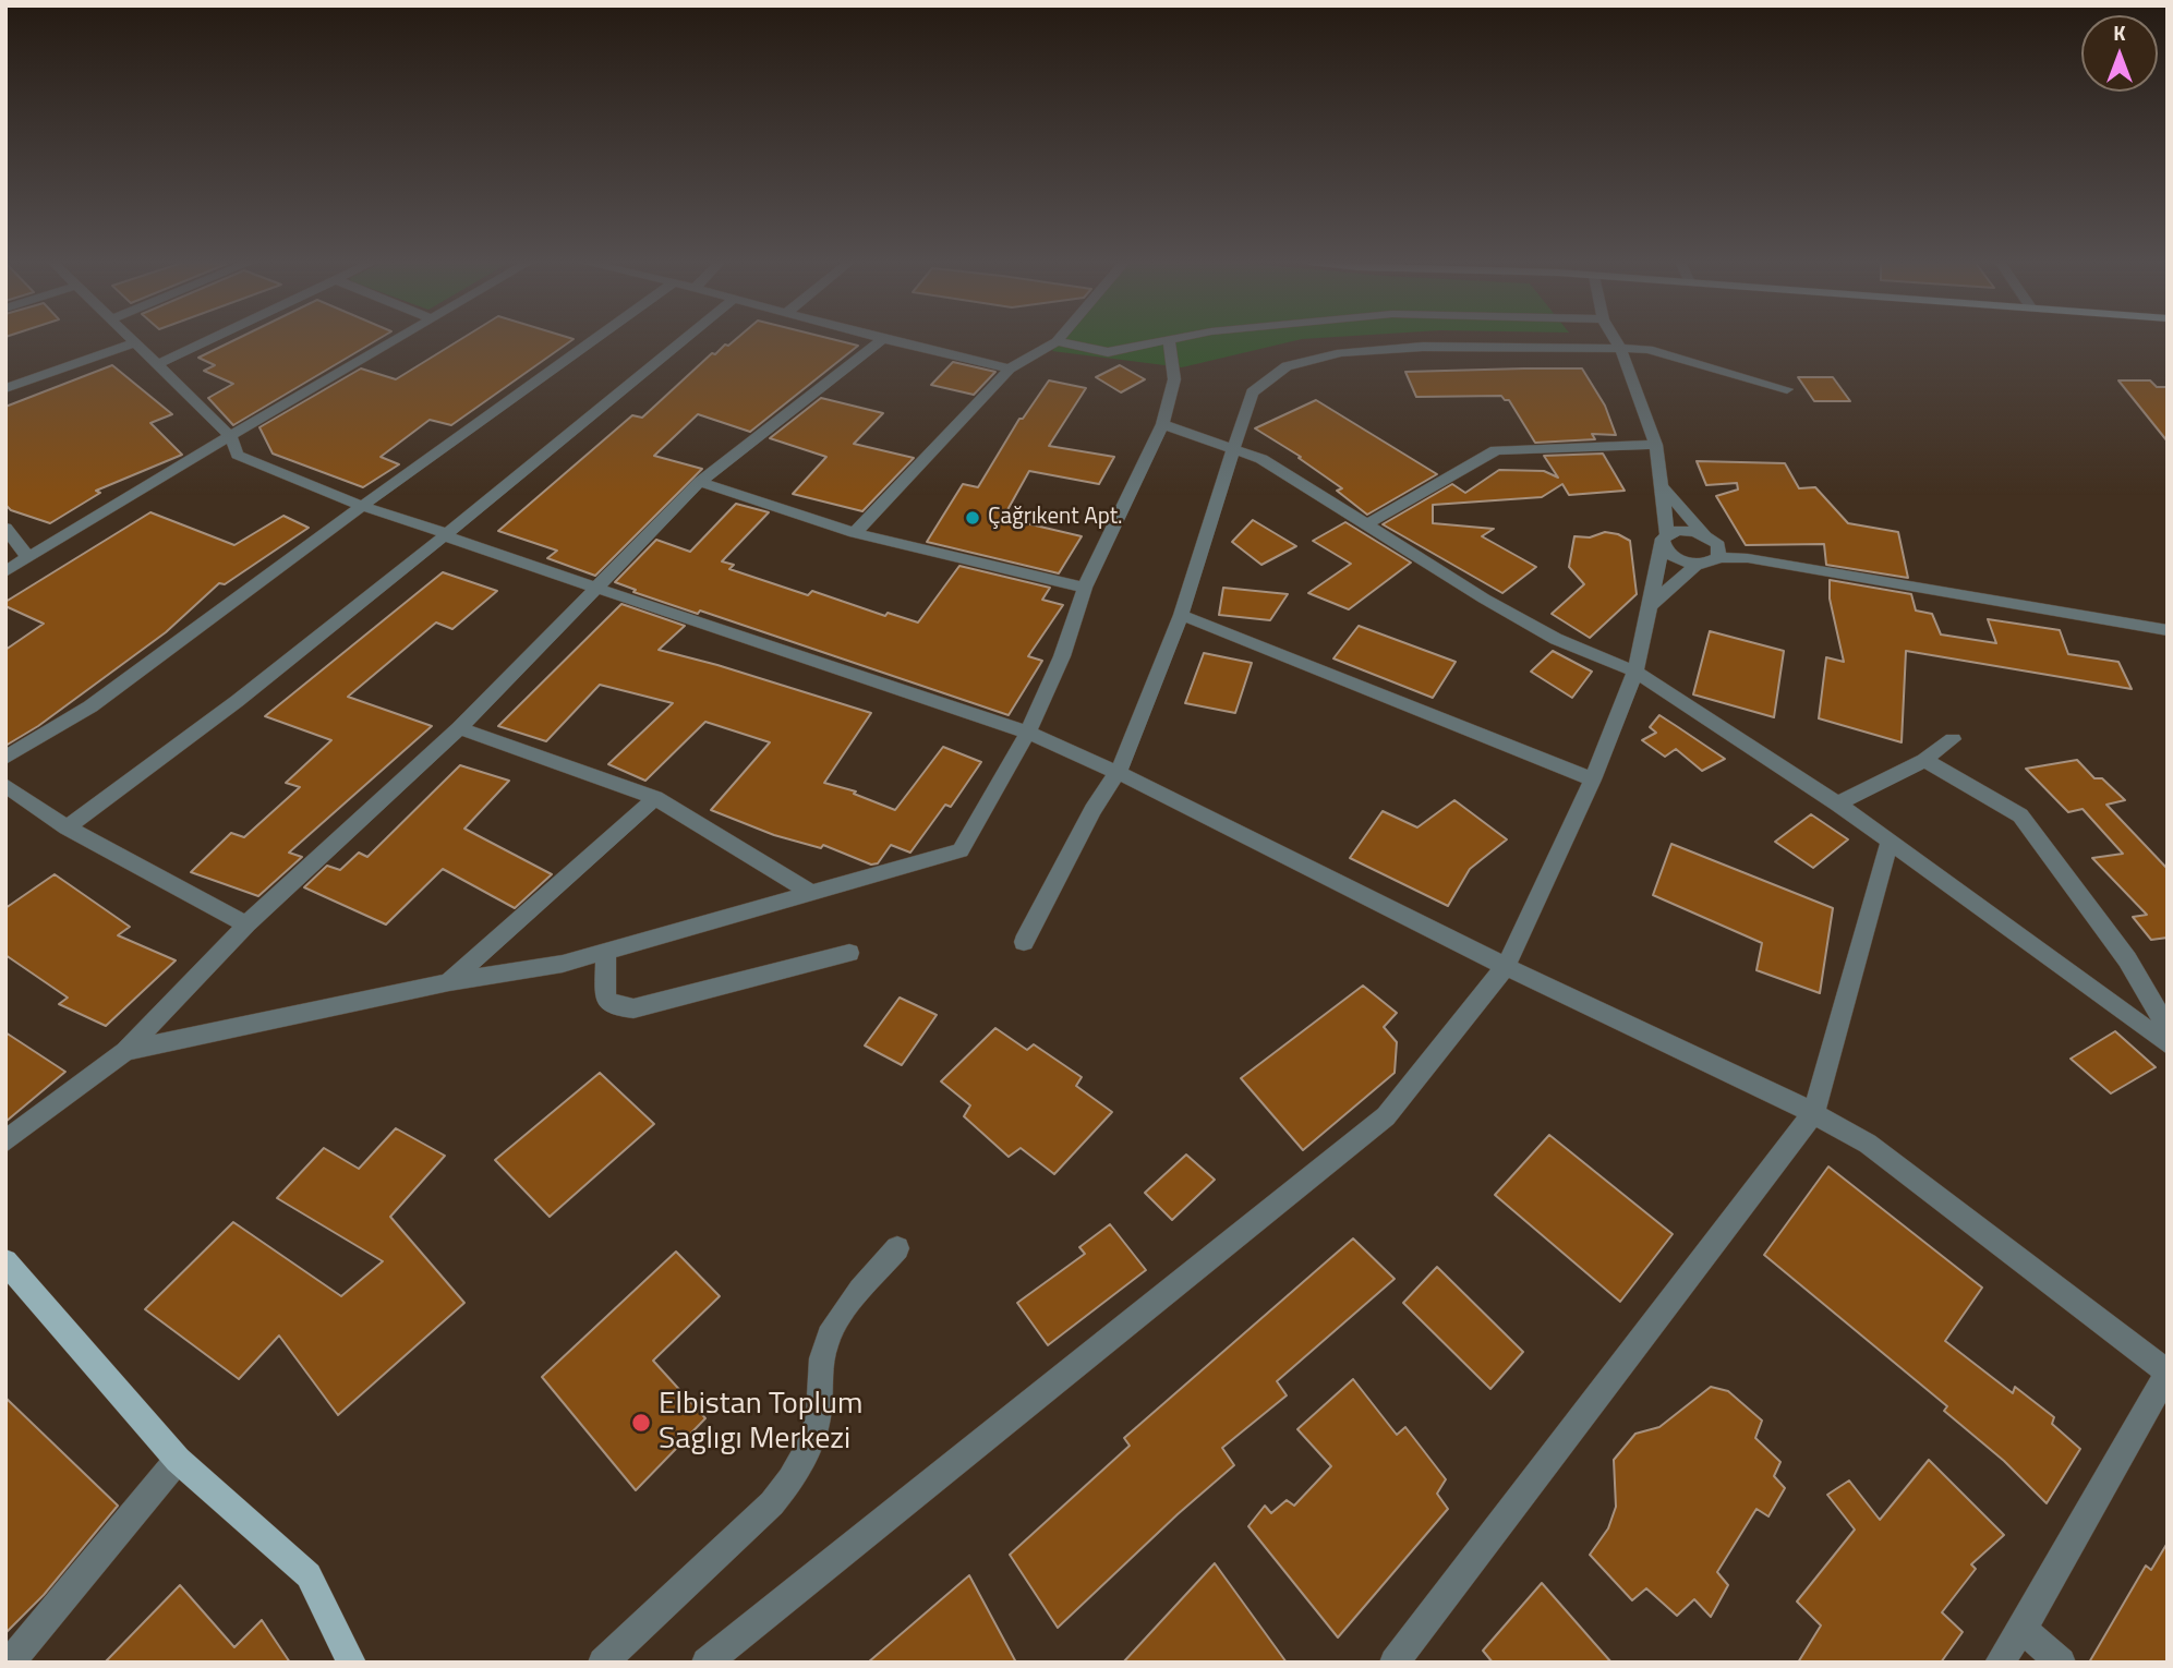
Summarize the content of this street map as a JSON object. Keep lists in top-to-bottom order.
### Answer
{
  "places": ["Çağrıkent Apt.", "Elbistan Toplum Saglıgı Merkezi"],
  "north": "top"
}
